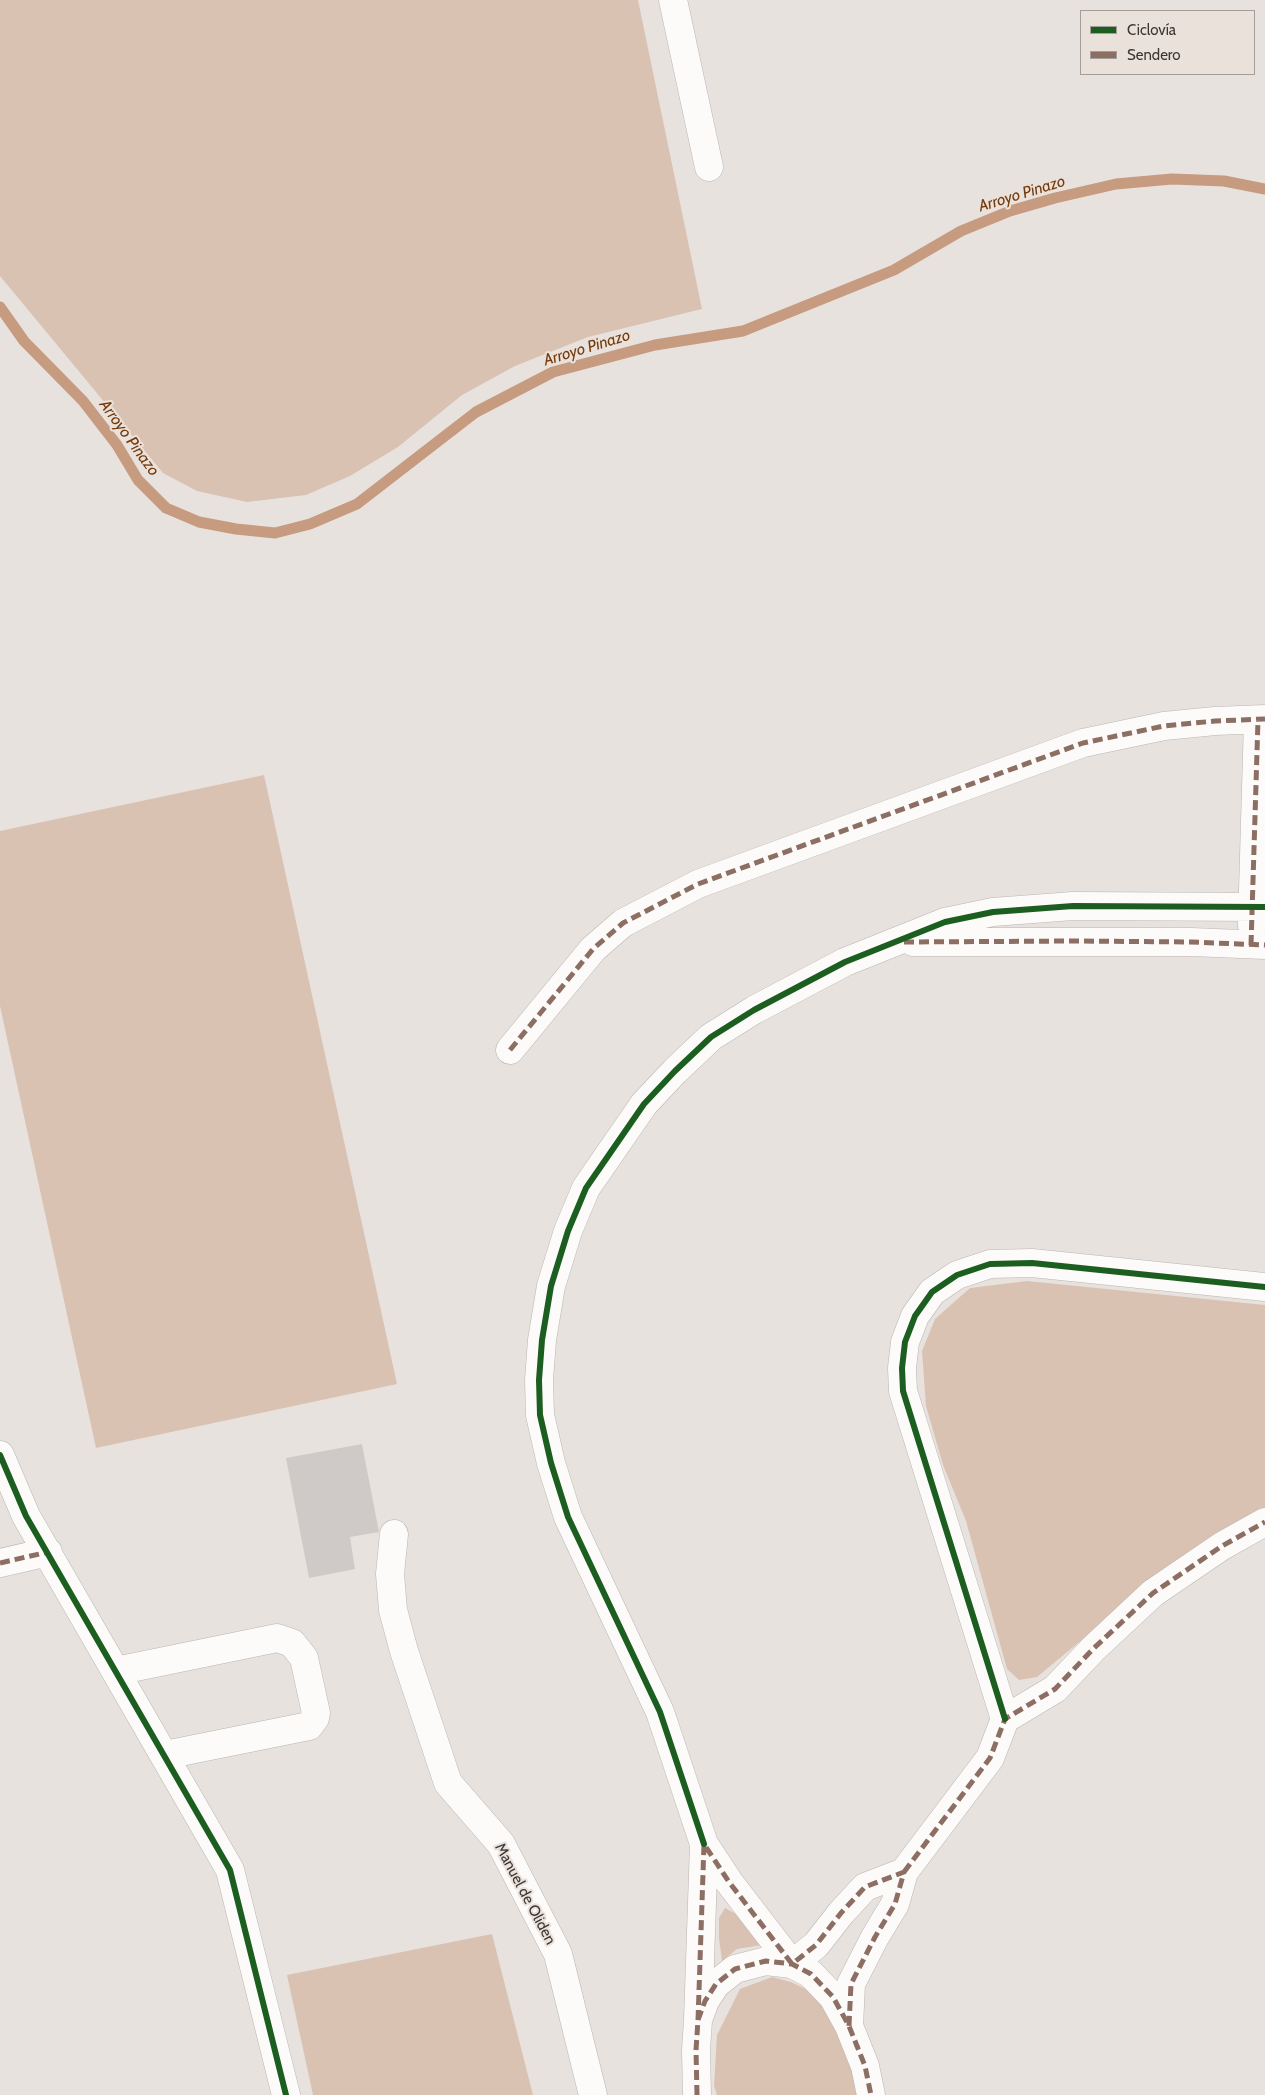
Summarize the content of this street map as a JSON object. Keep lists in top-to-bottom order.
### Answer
{
  "streets": {
    "street": ["Manuel de Oliden"]
  },
  "water": ["Arroyo Pinazo"],
  "legend": ["Ciclovía", "Sendero"]
}
